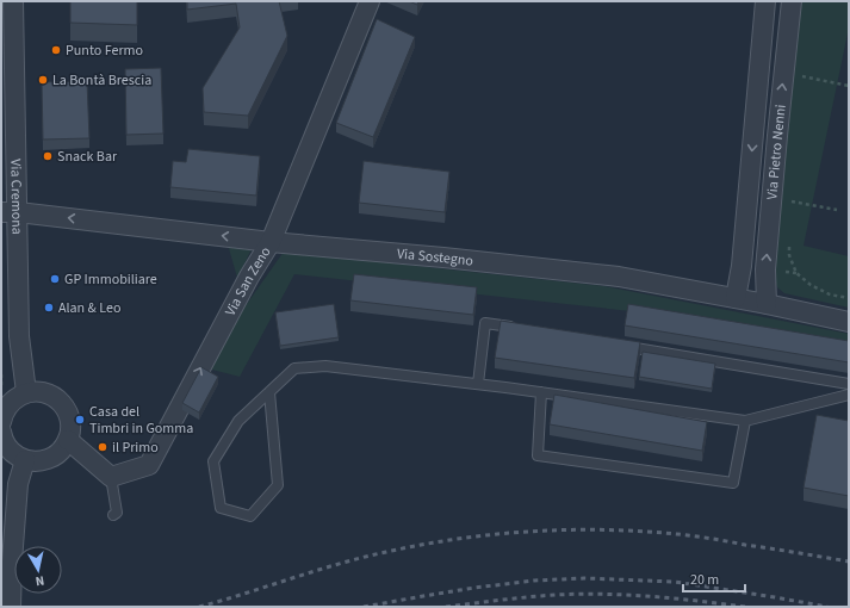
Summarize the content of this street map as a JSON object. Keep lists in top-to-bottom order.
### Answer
{
  "streets": {
    "street": [
      "Via Pietro Nenni",
      "Via Cremona",
      "Via Sostegno",
      "Via San Zeno"
    ]
  },
  "crossings": [
    ["Via Pietro Nenni", "Via Sostegno"],
    ["Via Cremona", "Via Sostegno"],
    ["Via Sostegno", "Via San Zeno"]
  ],
  "one_way": ["Via San Zeno"],
  "places": [
    "Punto Fermo",
    "La Bontà Brescia",
    "Snack Bar",
    "GP Immobiliare",
    "Alan & Leo",
    "Casa del Timbri in Gomma",
    "il Primo"
  ],
  "scale_bar": "20 m",
  "north": "bottom"
}
